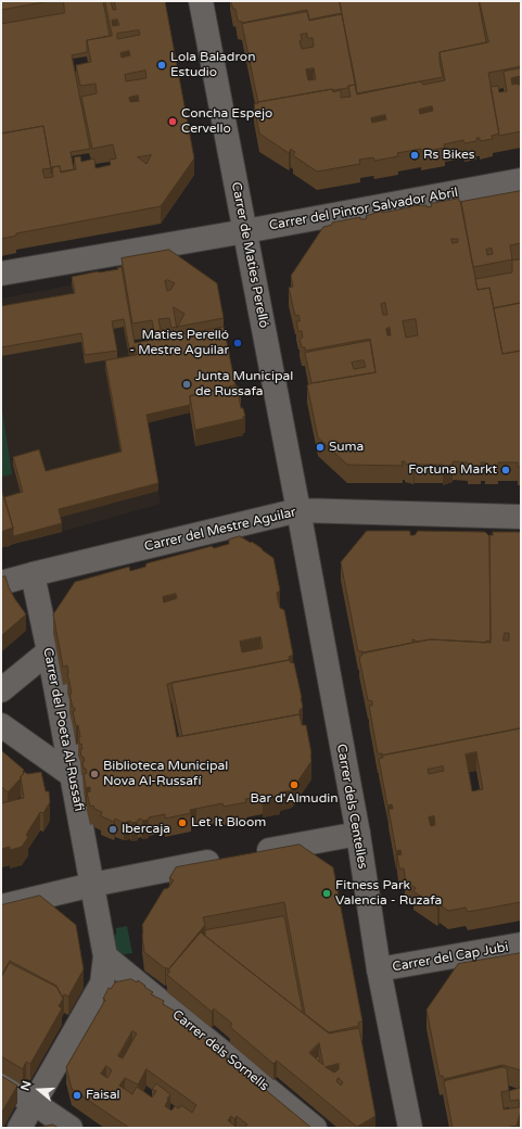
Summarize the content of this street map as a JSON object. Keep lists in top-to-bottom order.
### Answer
{
  "streets": {
    "street": [
      "Carrer del Pintor Salvador Abril",
      "Carrer de Maties Perelló",
      "Carrer del Mestre Aguilar",
      "Carrer del Poeta Al-Russafi",
      "Carrer dels Centelles",
      "Carrer del Cap Jubi",
      "Carrer dels Sornells"
    ]
  },
  "crossings": [
    ["Carrer del Pintor Salvador Abril", "Carrer de Maties Perelló"],
    ["Carrer de Maties Perelló", "Carrer del Mestre Aguilar"],
    ["Carrer de Maties Perelló", "Carrer dels Centelles"],
    ["Carrer del Mestre Aguilar", "Carrer del Poeta Al-Russafi"],
    ["Carrer del Mestre Aguilar", "Carrer dels Centelles"],
    ["Carrer del Poeta Al-Russafi", "Carrer dels Sornells"],
    ["Carrer dels Centelles", "Carrer del Cap Jubi"]
  ],
  "places": [
    "Lola Baladron Estudio",
    "Concha Espejo Cervello",
    "Rs Bikes",
    "Maties Perelló - Mestre Aguilar",
    "Junta Municipal de Russafa",
    "Suma",
    "Fortuna Markt",
    "Biblioteca Municipal Nova Al-Russafí",
    "Bar d'Almudin",
    "Let It Bloom",
    "Ibercaja",
    "Fitness Park Valencia - Ruzafa",
    "Faisal"
  ],
  "north": "left"
}
